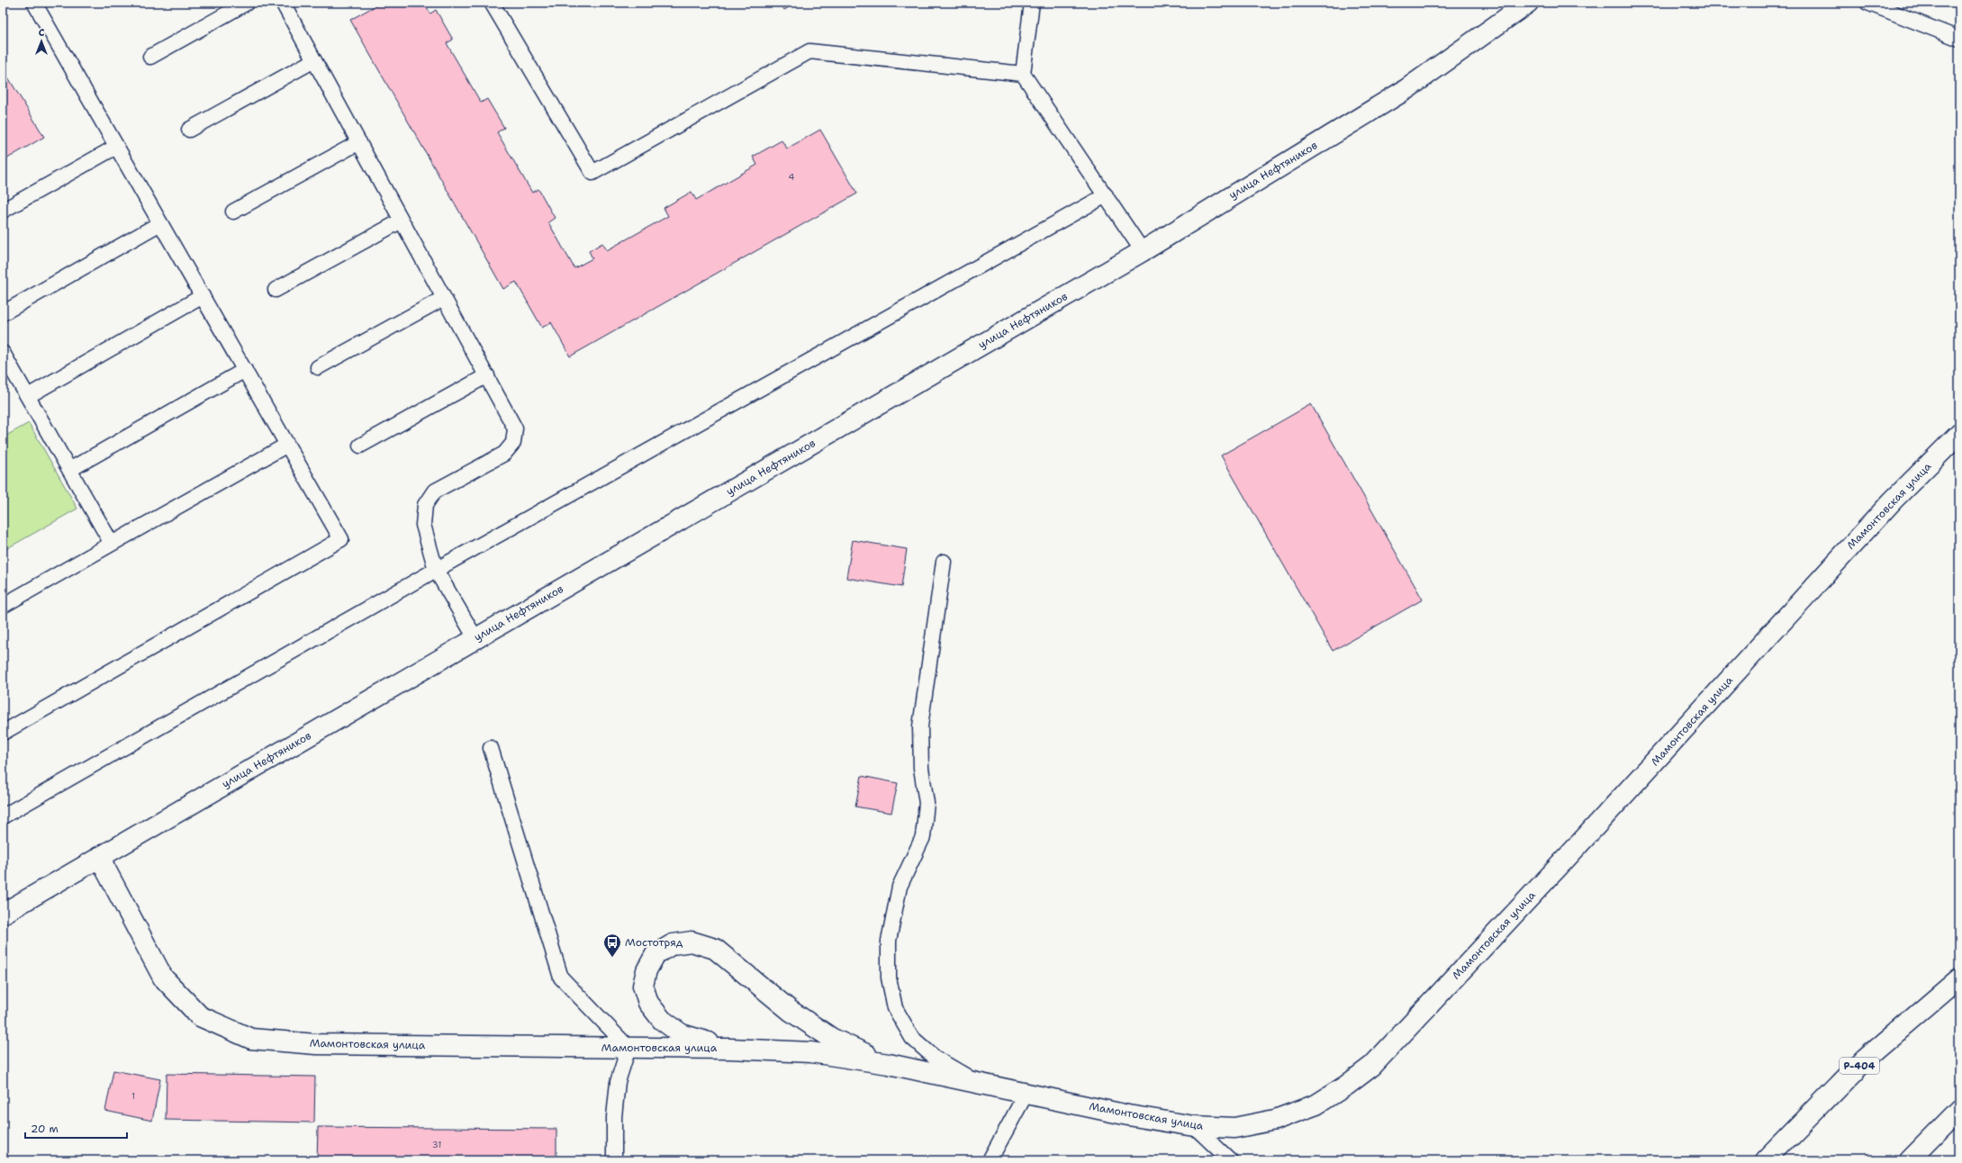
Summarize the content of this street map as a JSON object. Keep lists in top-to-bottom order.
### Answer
{
  "streets": {
    "main road": ["улица Нефтяников", "Мамонтовская улица", "Р-404"]
  },
  "crossings": [
    ["улица Нефтяников", "Мамонтовская улица"]
  ],
  "places": {
    "bus stop": ["Мостотряд"]
  },
  "house_numbers": ["4", "1", "31"],
  "scale_bar": "20 m",
  "north": "top"
}
